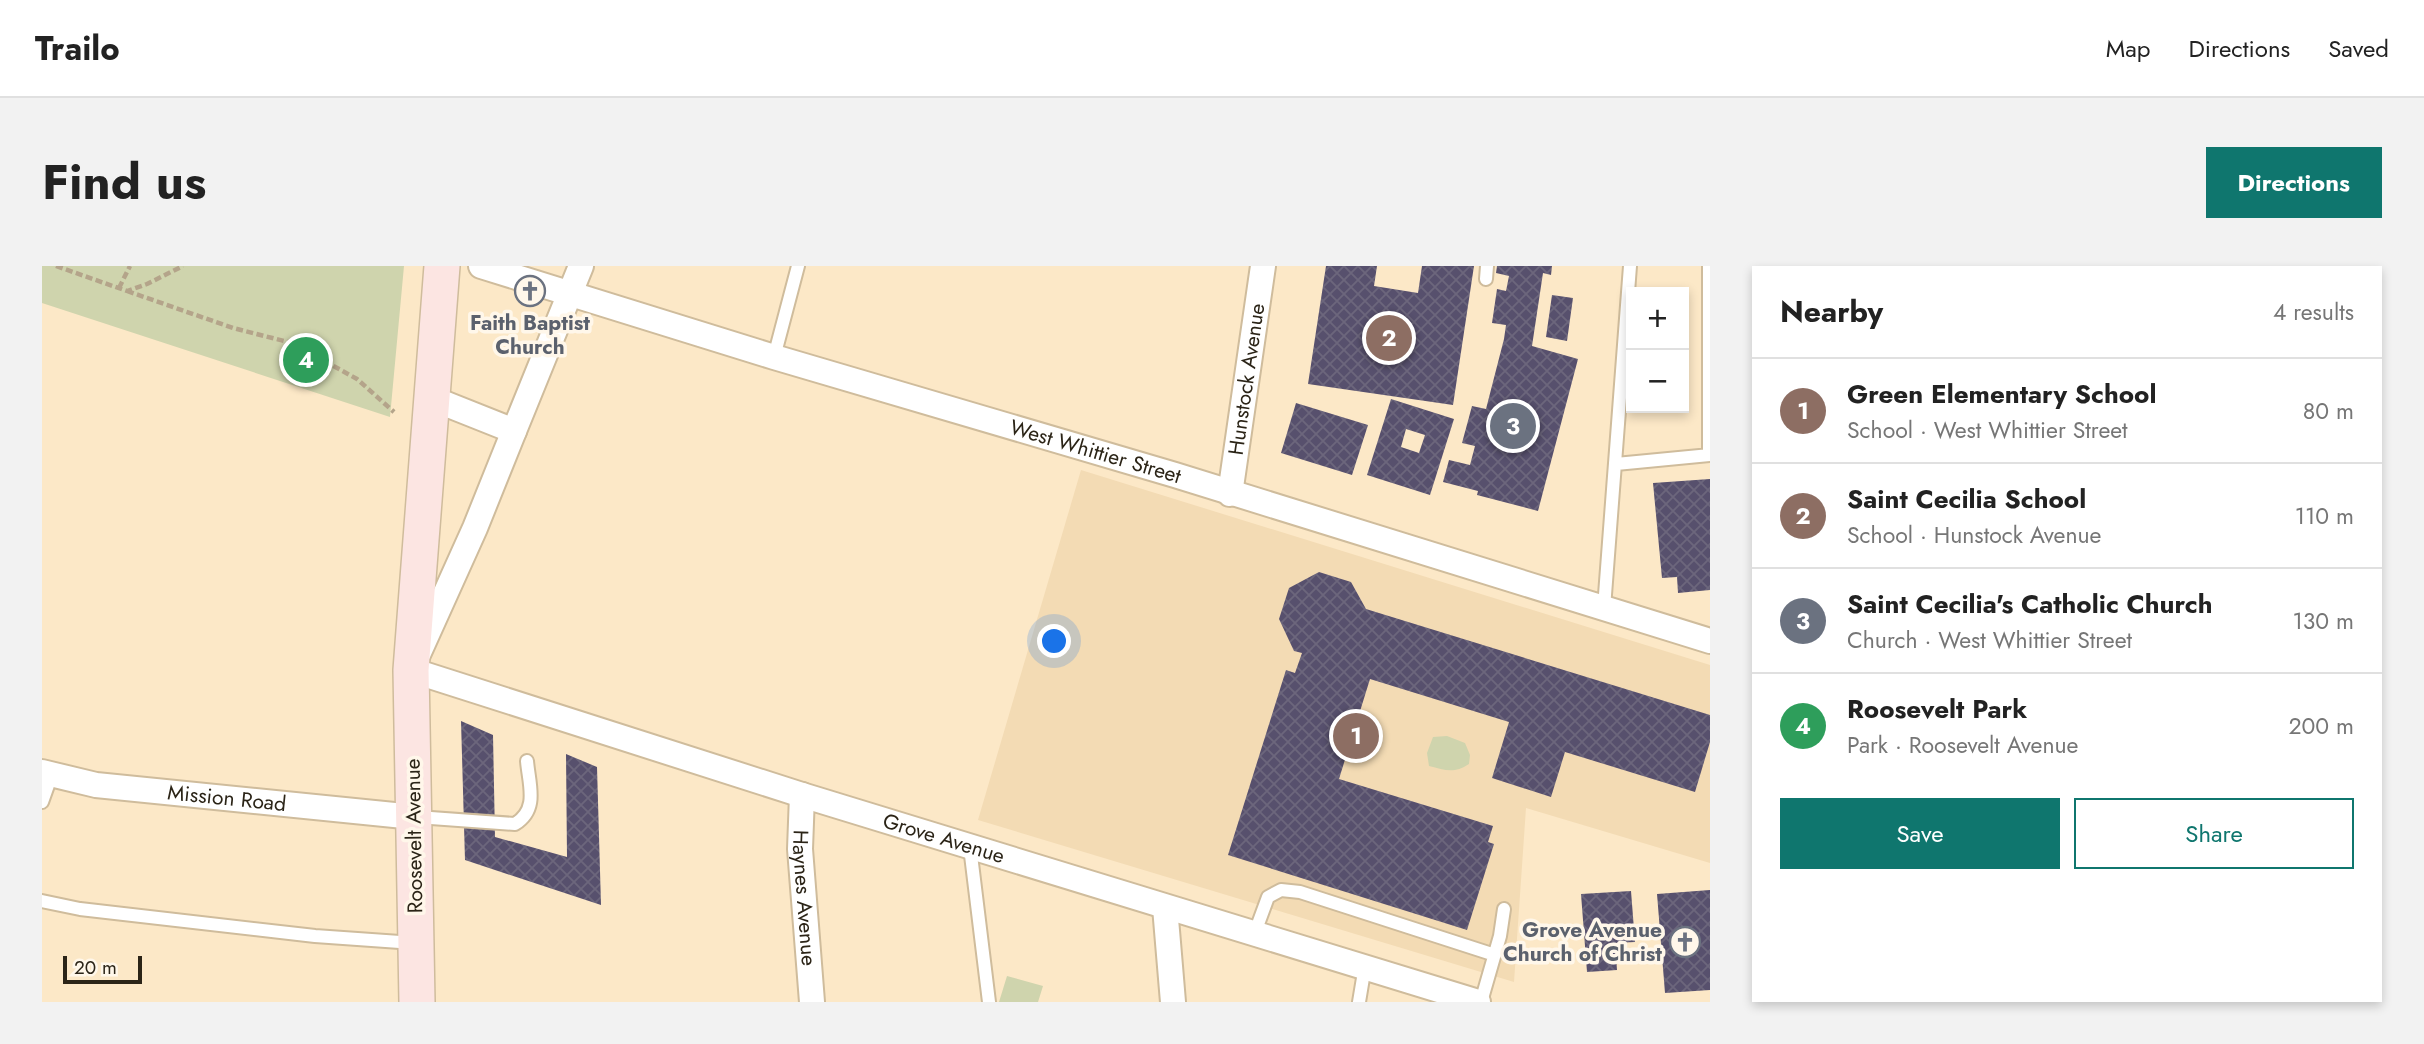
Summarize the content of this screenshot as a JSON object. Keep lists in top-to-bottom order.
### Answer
{
  "streets": {
    "main road": ["Roosevelt Avenue"],
    "street": [
      "Hunstock Avenue",
      "West Whittier Street",
      "Mission Road",
      "Grove Avenue",
      "Haynes Avenue"
    ]
  },
  "crossings": [
    ["Hunstock Avenue", "West Whittier Street"],
    ["West Whittier Street", "Roosevelt Avenue"],
    ["Mission Road", "Roosevelt Avenue"],
    ["Roosevelt Avenue", "Grove Avenue"],
    ["Grove Avenue", "Haynes Avenue"]
  ],
  "places": {
    "church": ["Faith Baptist Church", "Grove Avenue Church of Christ"]
  },
  "scale_bar": "20 m",
  "page": {
    "header": "Trailo",
    "nav": ["Map", "Directions", "Saved"],
    "title": "Find us",
    "buttons": [
      "Directions",
      ["Save", "Share"]
    ],
    "heading": ["Nearby", "4 results"],
    "map_buttons": ["+", "−"],
    "pins": [
      "2",
      "4",
      "3",
      "1"
    ],
    "list": [
      {
        "mark": "1",
        "name": "Green Elementary School",
        "note": "School · West Whittier Street",
        "value": "80 m"
      },
      {
        "mark": "2",
        "name": "Saint Cecilia School",
        "note": "School · Hunstock Avenue",
        "value": "110 m"
      },
      {
        "mark": "3",
        "name": "Saint Cecilia's Catholic Church",
        "note": "Church · West Whittier Street",
        "value": "130 m"
      },
      {
        "mark": "4",
        "name": "Roosevelt Park",
        "note": "Park · Roosevelt Avenue",
        "value": "200 m"
      }
    ],
    "scale": "20 m"
  }
}
